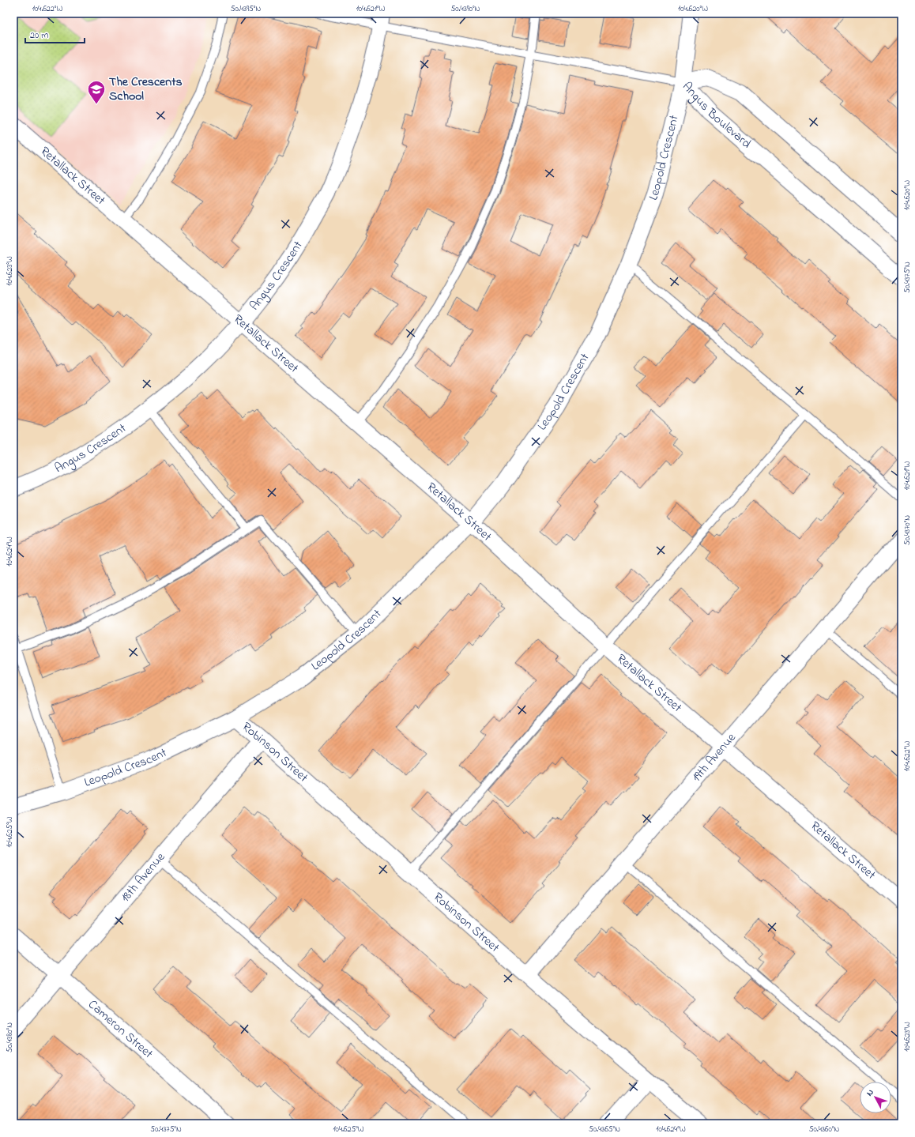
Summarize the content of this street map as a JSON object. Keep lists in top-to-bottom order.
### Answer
{
  "streets": {
    "street": [
      "Angus Boulevard",
      "Leopold Crescent",
      "Retallack Street",
      "Angus Crescent",
      "Robinson Street",
      "19th Avenue",
      "18th Avenue",
      "Cameron Street"
    ]
  },
  "crossings": [
    ["Angus Boulevard", "Leopold Crescent"],
    ["Leopold Crescent", "Retallack Street"],
    ["Leopold Crescent", "Robinson Street"],
    ["Retallack Street", "Angus Crescent"],
    ["Retallack Street", "19th Avenue"],
    ["Robinson Street", "19th Avenue"],
    ["Robinson Street", "18th Avenue"],
    ["18th Avenue", "Cameron Street"]
  ],
  "places": {
    "school or university": ["The Crescents School"]
  },
  "scale_bar": "20 m",
  "north": "top left",
  "coordinates": [
    "104.622°W",
    "50.4395°N",
    "104.621°W",
    "50.4390°N",
    "104.620°W",
    "104.623°W",
    "50.4375°N",
    "50.4370°N",
    "104.624°W",
    "104.625°W",
    "50.4380°N",
    "50.4365°N",
    "50.4360°N"
  ]
}
